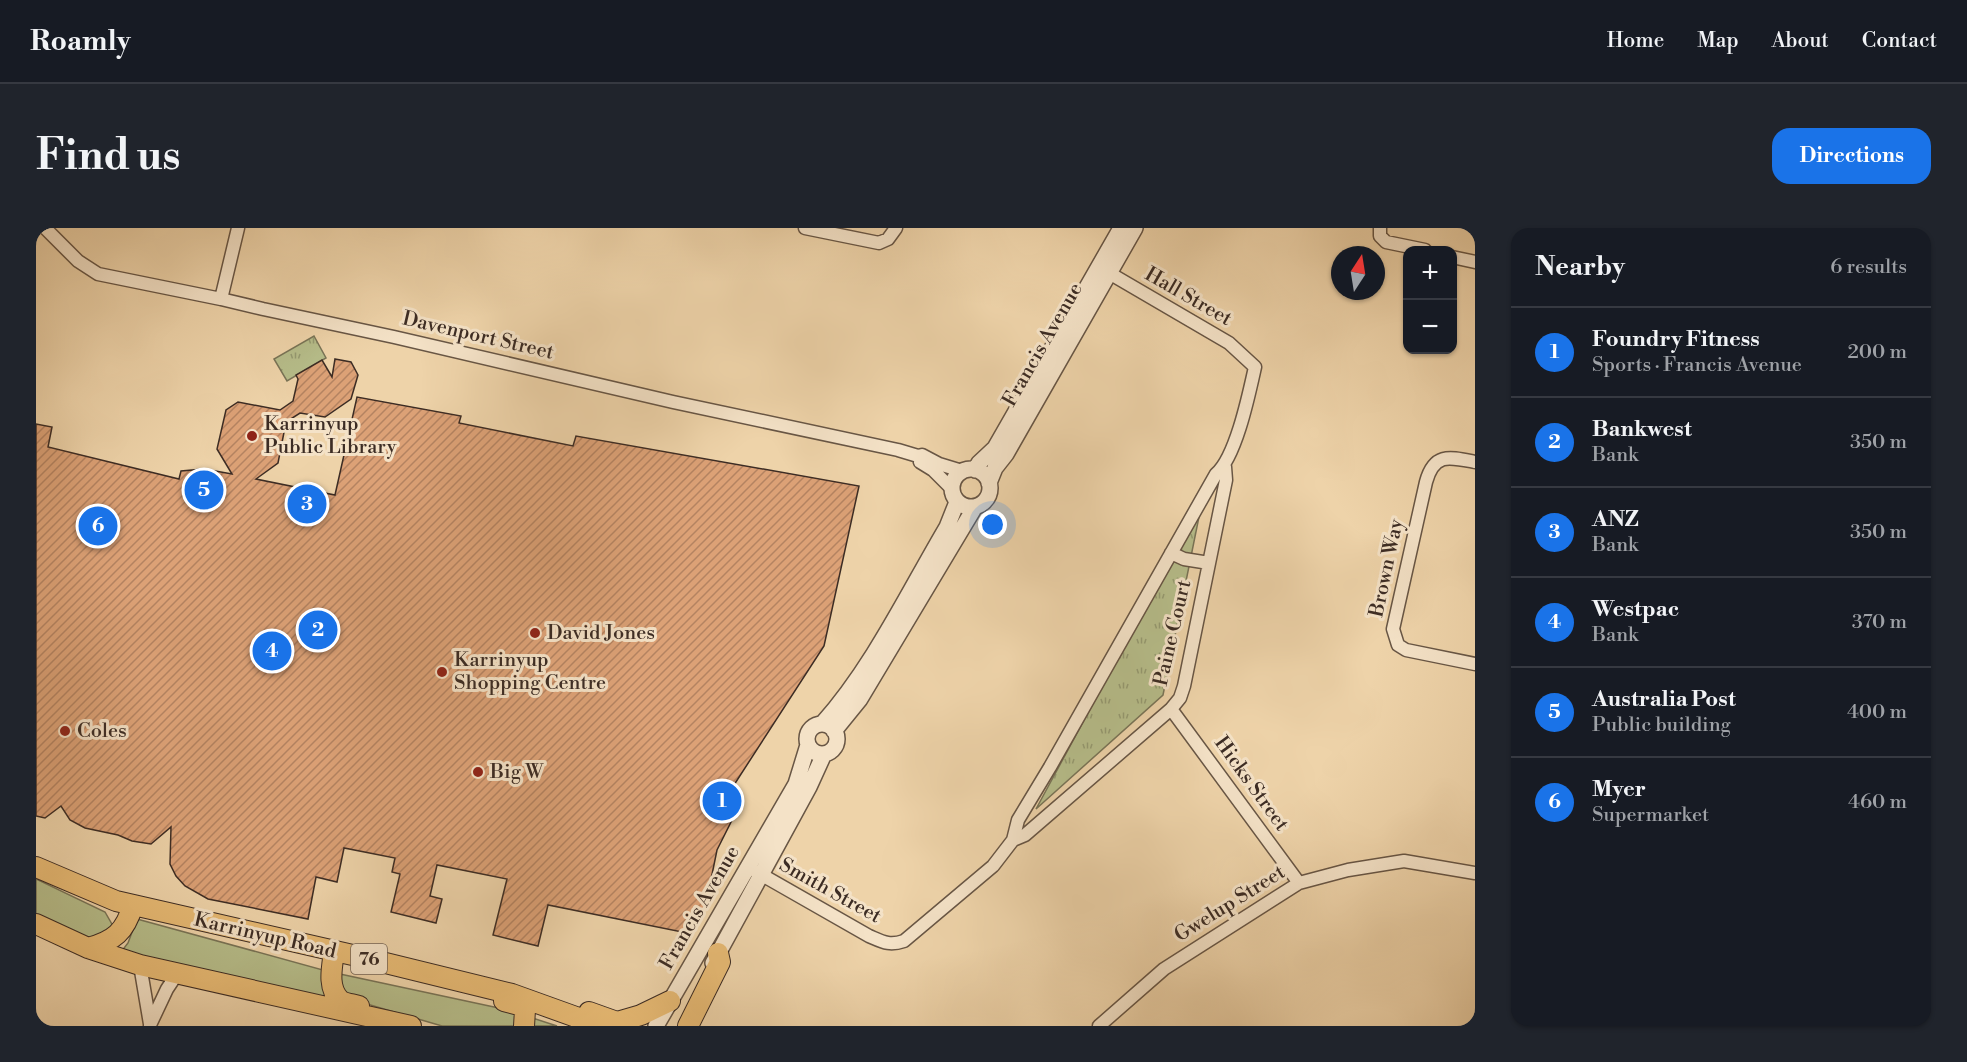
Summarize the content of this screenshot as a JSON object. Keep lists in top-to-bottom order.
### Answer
{
  "streets": {
    "highway": ["Karrinyup Road", "76"],
    "street": [
      "Hall Street",
      "Davenport Street",
      "Francis Avenue",
      "Brown Way",
      "Paine Court",
      "Hicks Street",
      "Smith Street",
      "Gwelup Street"
    ]
  },
  "crossings": [
    ["Hall Street", "Francis Avenue"],
    ["Hall Street", "Paine Court"],
    ["Davenport Street", "Francis Avenue"],
    ["Francis Avenue", "Smith Street"],
    ["Paine Court", "Hicks Street"],
    ["Paine Court", "Smith Street"],
    ["Hicks Street", "Gwelup Street"]
  ],
  "places": [
    "Karrinyup Public Library",
    "David Jones",
    "Karrinyup Shopping Centre",
    "Coles",
    "Big W"
  ],
  "north": "top",
  "page": {
    "header": "Roamly",
    "nav": [
      "Home",
      "Map",
      "About",
      "Contact"
    ],
    "buttons": "Directions",
    "title": "Find us",
    "heading": ["Nearby", "6 results"],
    "map_buttons": ["+", "−"],
    "list": [
      {
        "mark": "1",
        "name": "Foundry Fitness",
        "note": "Sports · Francis Avenue",
        "value": "200 m"
      },
      {
        "mark": "2",
        "name": "Bankwest",
        "note": "Bank",
        "value": "350 m"
      },
      {
        "mark": "3",
        "name": "ANZ",
        "note": "Bank",
        "value": "350 m"
      },
      {
        "mark": "4",
        "name": "Westpac",
        "note": "Bank",
        "value": "370 m"
      },
      {
        "mark": "5",
        "name": "Australia Post",
        "note": "Public building",
        "value": "400 m"
      },
      {
        "mark": "6",
        "name": "Myer",
        "note": "Supermarket",
        "value": "460 m"
      }
    ],
    "pins": [
      "5",
      "3",
      "6",
      "2",
      "4",
      "1"
    ]
  }
}
